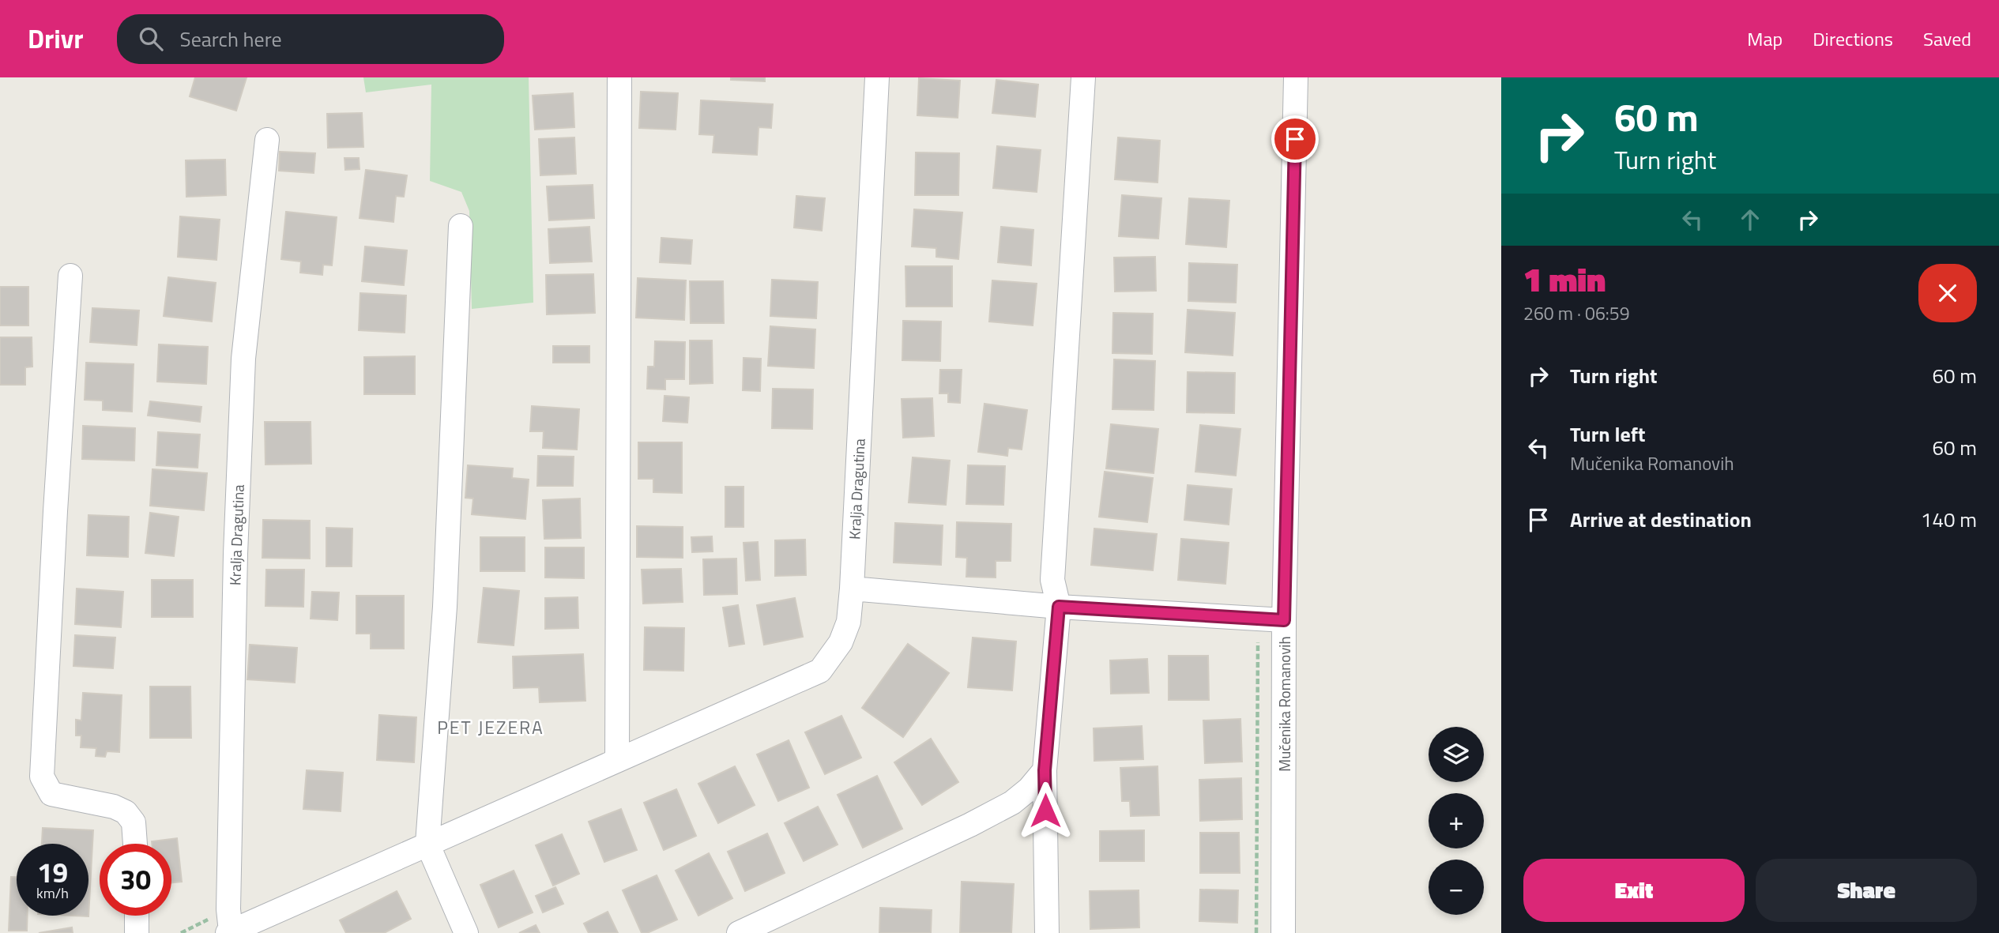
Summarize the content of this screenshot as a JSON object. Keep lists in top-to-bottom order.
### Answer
{
  "streets": {
    "street": ["Kralja Dragutina", "Mučenika Romanovih"]
  },
  "districts": ["PET JEZERA"],
  "page": {
    "header": "Drivr",
    "search": "Search here",
    "nav": ["Map", "Directions", "Saved"],
    "turn": ["60 m", "Turn right"],
    "heading": ["1 min", "260 m · 06:59"],
    "list": [
      {
        "name": "Turn right",
        "value": "60 m"
      },
      {
        "name": "Turn left",
        "note": "Mučenika Romanovih",
        "value": "60 m"
      },
      {
        "name": "Arrive at destination",
        "value": "140 m"
      }
    ],
    "map_buttons": ["+", "−"],
    "speed": "19 km/h",
    "limit": "30",
    "buttons": ["Exit", "Share"]
  }
}
